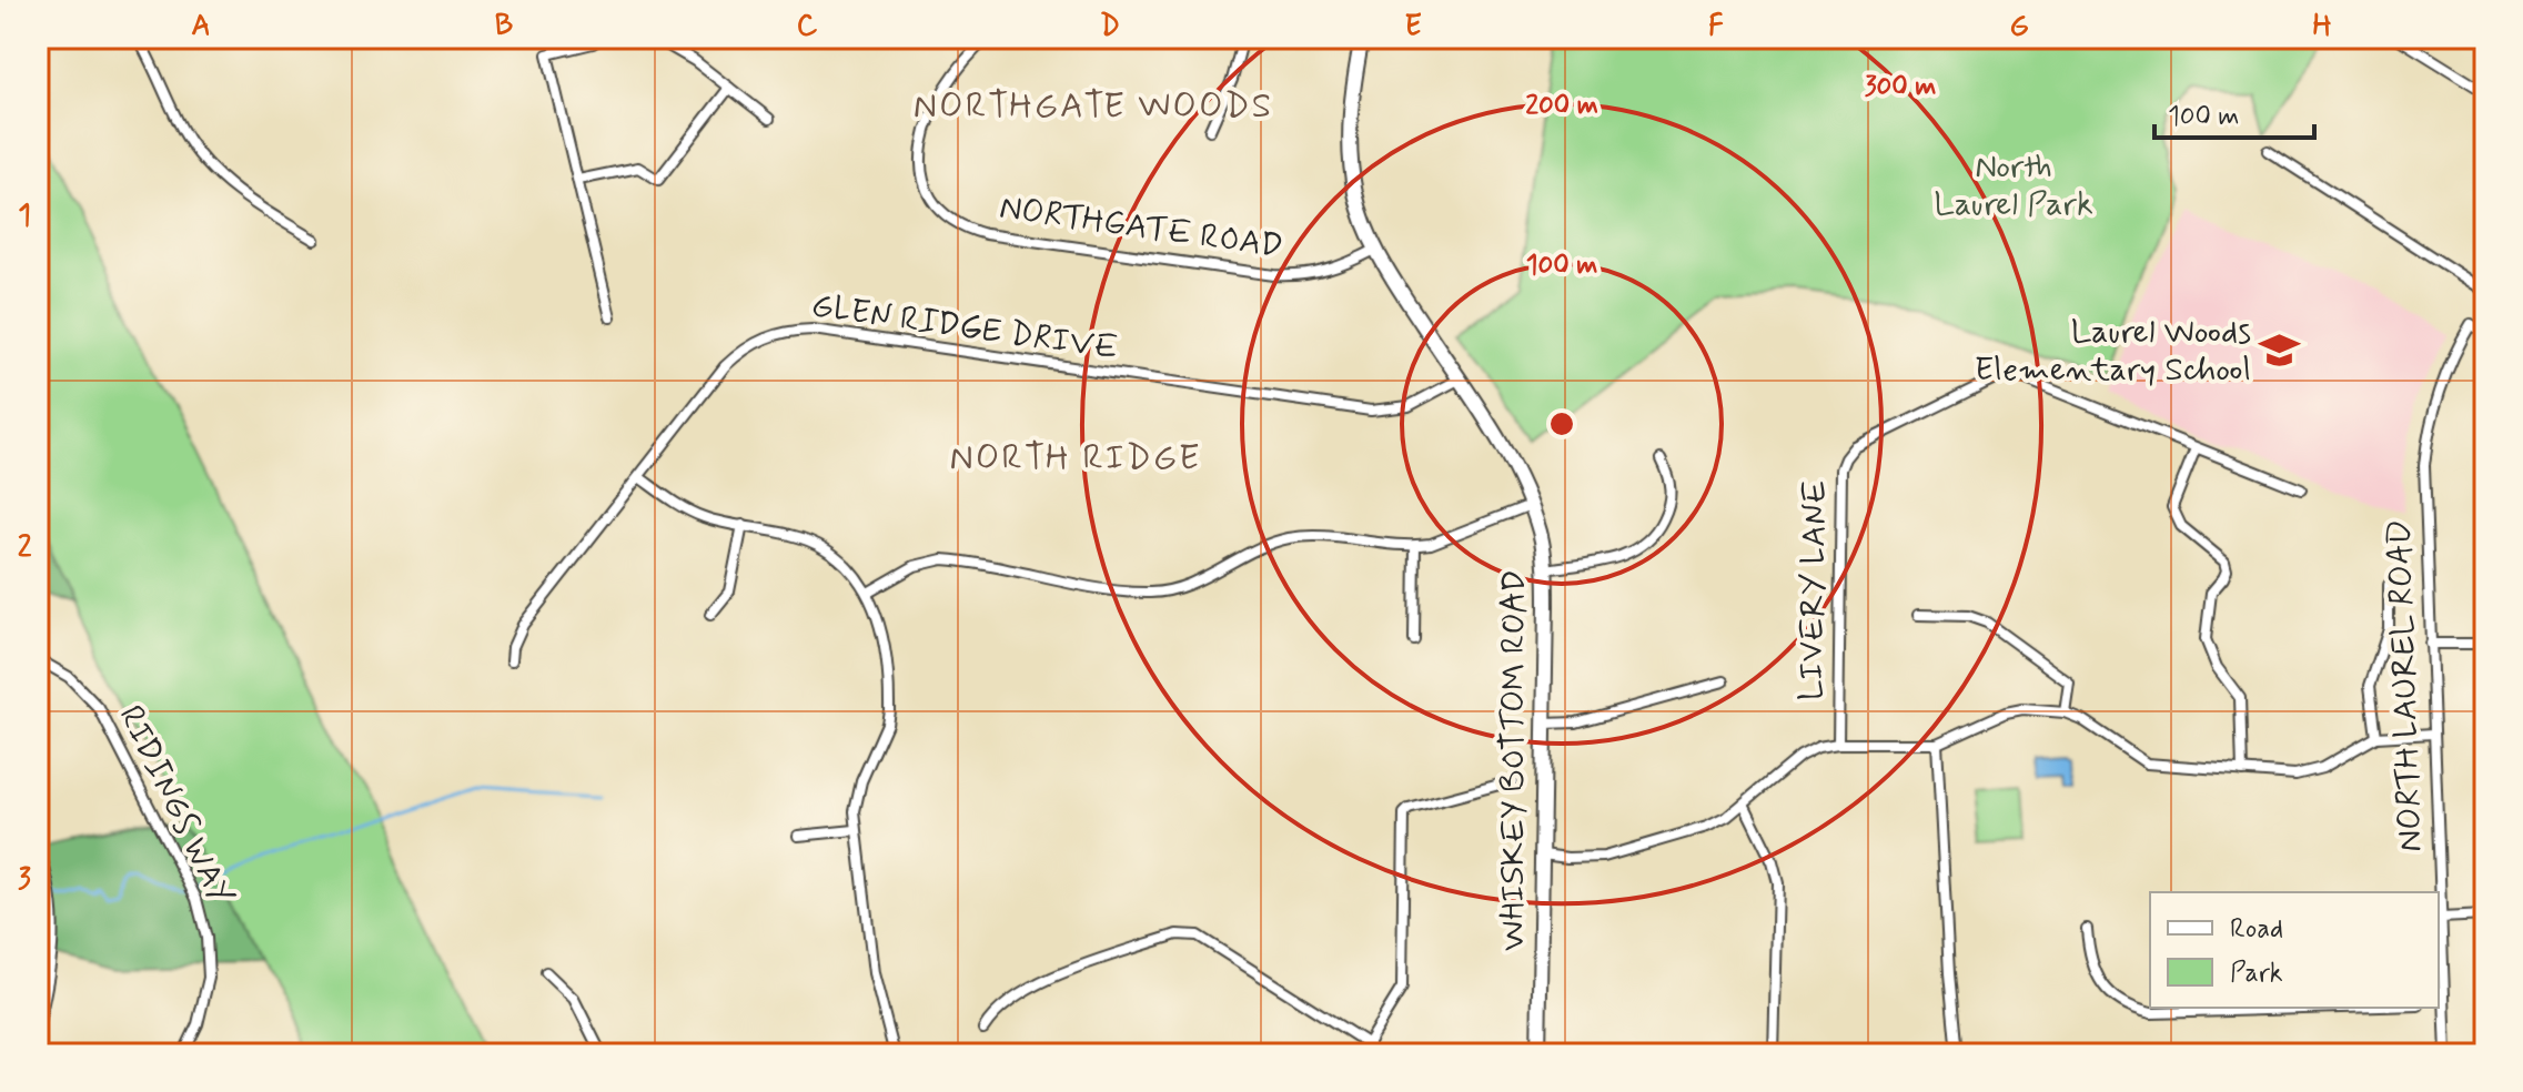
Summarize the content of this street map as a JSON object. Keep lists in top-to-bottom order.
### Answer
{
  "streets": {
    "street": [
      "NORTHGATE ROAD",
      "GLEN RIDGE DRIVE",
      "LIVERY LANE",
      "NORTH LAUREL ROAD",
      "WHISKEY BOTTOM ROAD",
      "RIDINGS WAY"
    ]
  },
  "crossings": [
    ["NORTHGATE ROAD", "WHISKEY BOTTOM ROAD"],
    ["GLEN RIDGE DRIVE", "WHISKEY BOTTOM ROAD"]
  ],
  "districts": ["NORTHGATE WOODS", "NORTH RIDGE"],
  "parks": ["North Laurel Park"],
  "places": {
    "school or university": ["Laurel Woods Elementary School"]
  },
  "legend": ["Road", "Park"],
  "scale_bar": "100 m",
  "grid": {
    "columns": [
      "A",
      "B",
      "C",
      "D",
      "E",
      "F",
      "G",
      "H"
    ],
    "rows": ["1", "2", "3"]
  },
  "rings": ["300 m", "200 m", "100 m"]
}
